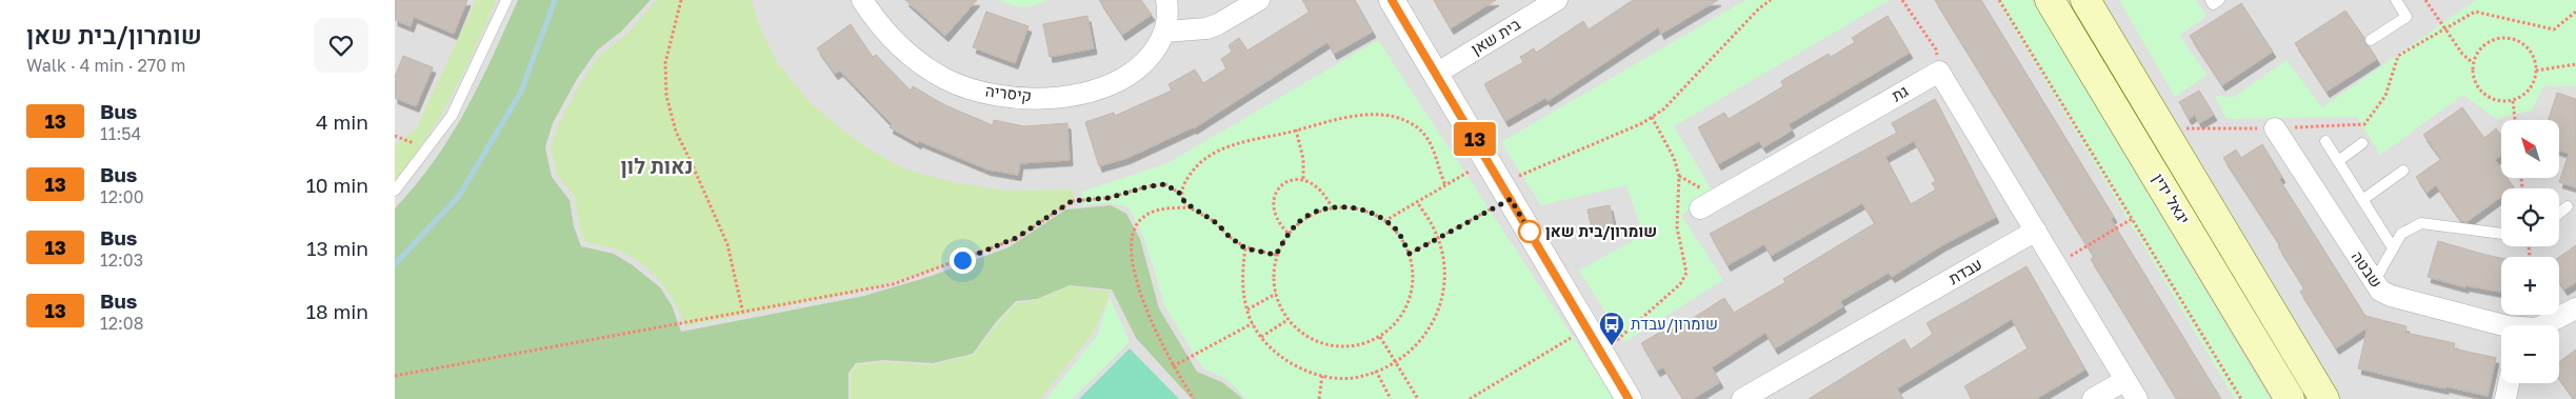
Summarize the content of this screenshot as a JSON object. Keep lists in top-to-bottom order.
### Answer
{
  "streets": {
    "main road": ["יגאל ידין"],
    "street": [
      "בית שאן",
      "קיסריה",
      "גת",
      "שבטה",
      "עבדת"
    ]
  },
  "districts": ["נאות לון"],
  "places": {
    "other": ["שומרון/בית שאן"],
    "bus stop": ["שומרון/עבדת"]
  },
  "lines": ["bus line 13"],
  "north": "top left",
  "page": {
    "heading": ["שומרון/בית שאן", "Walk · 4 min · 270 m"],
    "on_map": "13",
    "list": [
      {
        "mark": "13",
        "name": "Bus",
        "note": "11:54",
        "value": "4 min"
      },
      {
        "mark": "13",
        "name": "Bus",
        "note": "12:00",
        "value": "10 min"
      },
      {
        "mark": "13",
        "name": "Bus",
        "note": "12:03",
        "value": "13 min"
      },
      {
        "mark": "13",
        "name": "Bus",
        "note": "12:08",
        "value": "18 min"
      }
    ],
    "map_buttons": ["+", "−"]
  }
}
